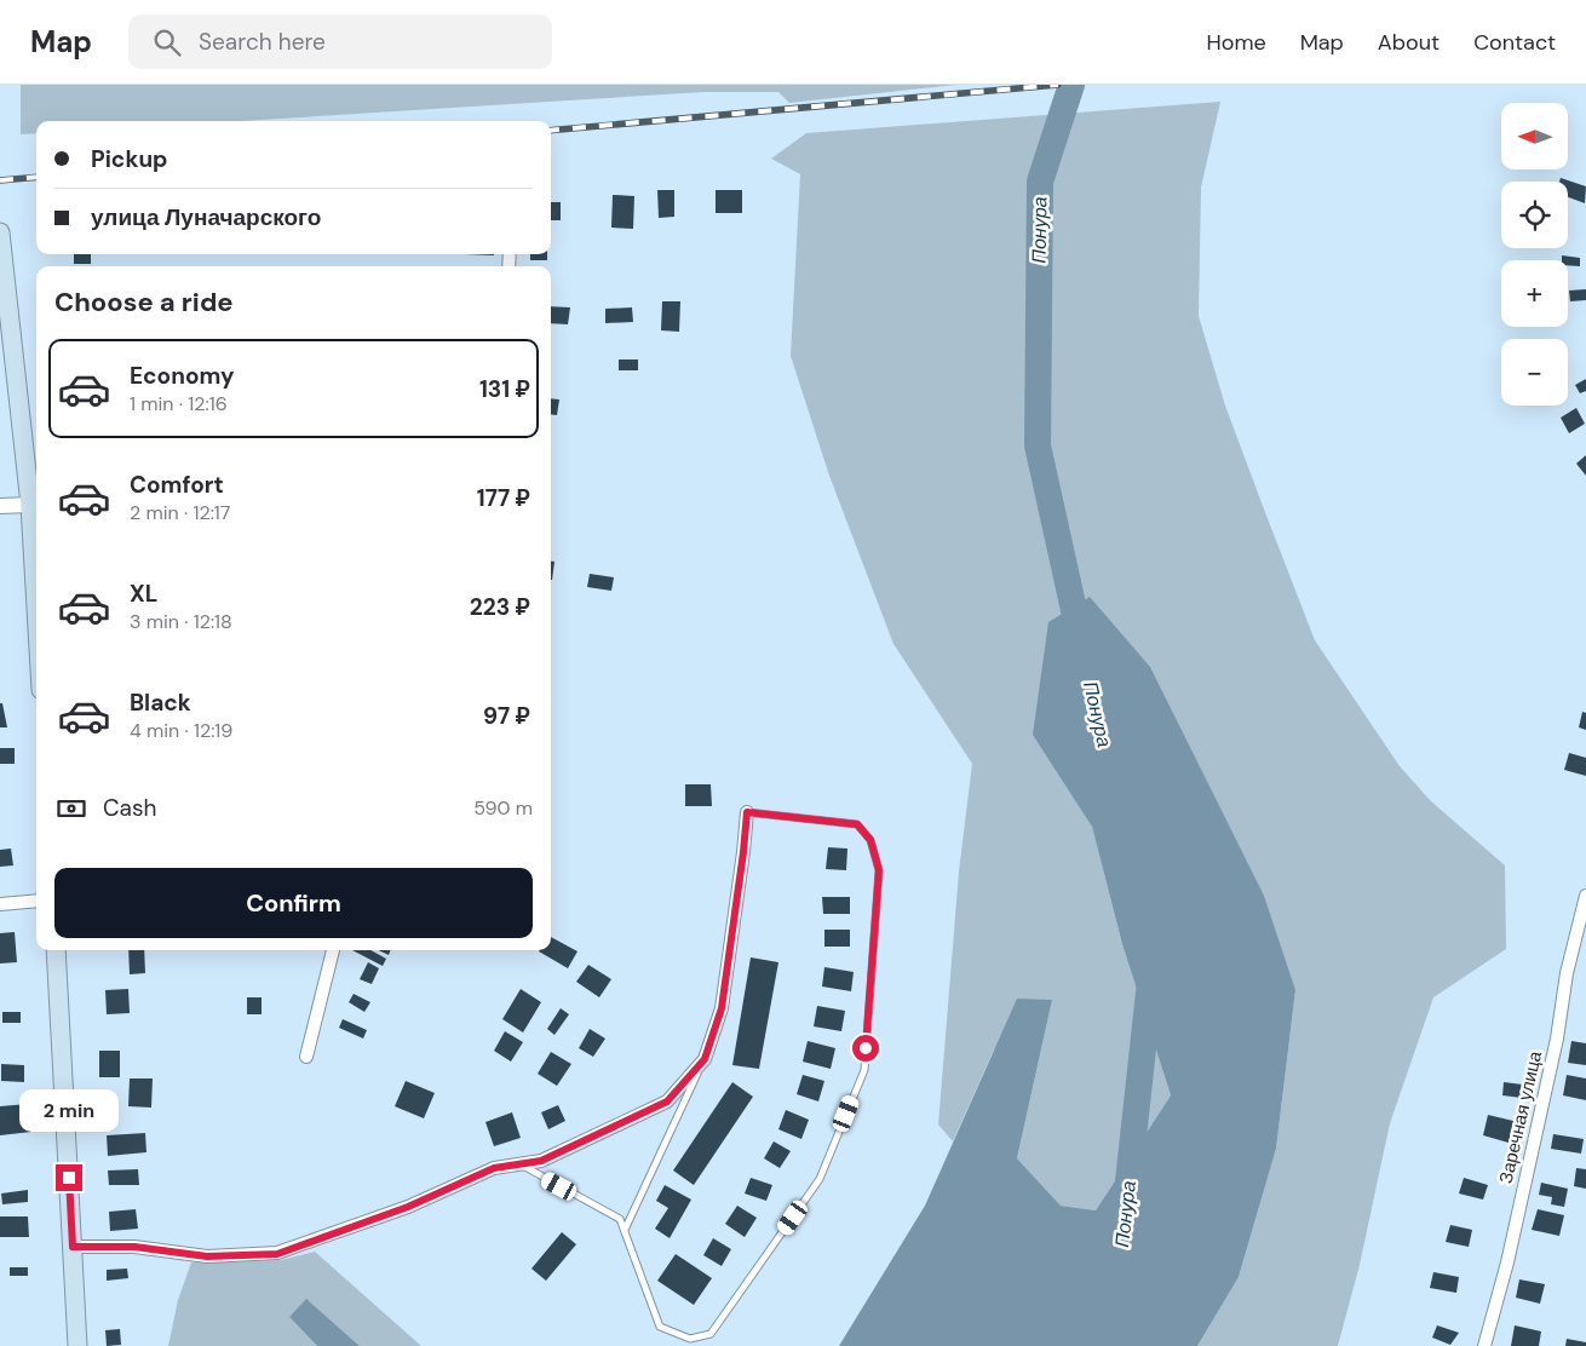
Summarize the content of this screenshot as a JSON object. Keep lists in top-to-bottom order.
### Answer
{
  "streets": {
    "street": ["Заречная улица"]
  },
  "water": ["Понура"],
  "north": "left",
  "page": {
    "header": "Map",
    "search": "Search here",
    "nav": [
      "Home",
      "Map",
      "About",
      "Contact"
    ],
    "map_buttons": ["+", "−"],
    "banner": ["Pickup", "улица Луначарского"],
    "heading": "Choose a ride",
    "list": [
      {
        "name": "Economy",
        "note": "1 min · 12:16",
        "value": "131 ₽"
      },
      {
        "name": "Comfort",
        "note": "2 min · 12:17",
        "value": "177 ₽"
      },
      {
        "name": "XL",
        "note": "3 min · 12:18",
        "value": "223 ₽"
      },
      {
        "name": "Black",
        "note": "4 min · 12:19",
        "value": "97 ₽"
      }
    ],
    "pay": ["Cash", "590 m"],
    "buttons": "Confirm",
    "bubble": "2 min"
  }
}
